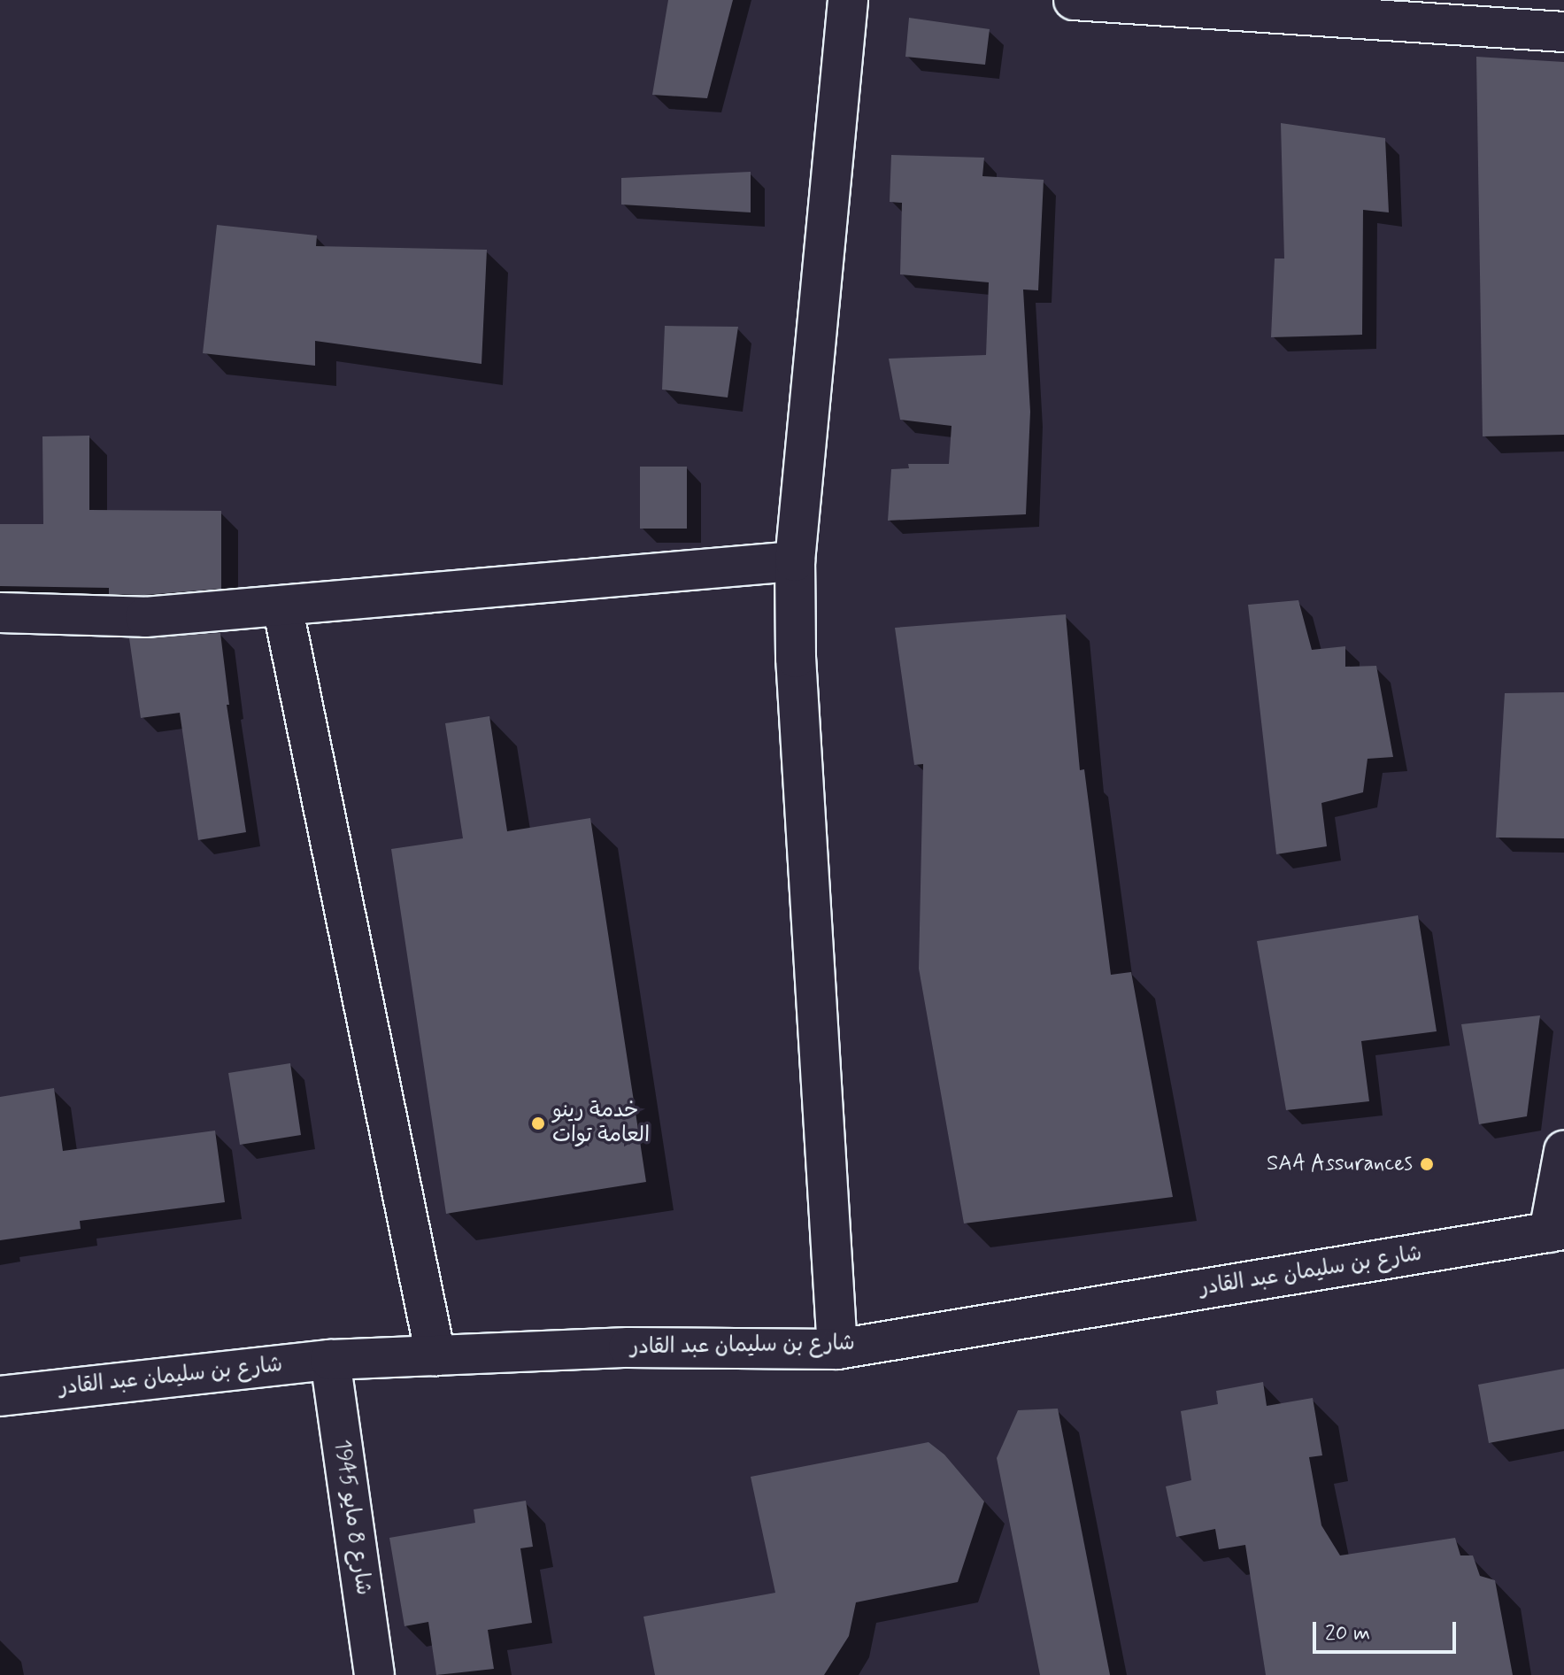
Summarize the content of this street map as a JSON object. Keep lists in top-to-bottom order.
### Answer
{
  "streets": {
    "street": ["شارع بن سليمان عبد القادر", "شارع 8 مايو 1945"]
  },
  "crossings": [
    ["شارع بن سليمان عبد القادر", "شارع 8 مايو 1945"]
  ],
  "places": ["خدمة رينو العامة توات", "SAA Assurances"],
  "scale_bar": "20 m"
}
